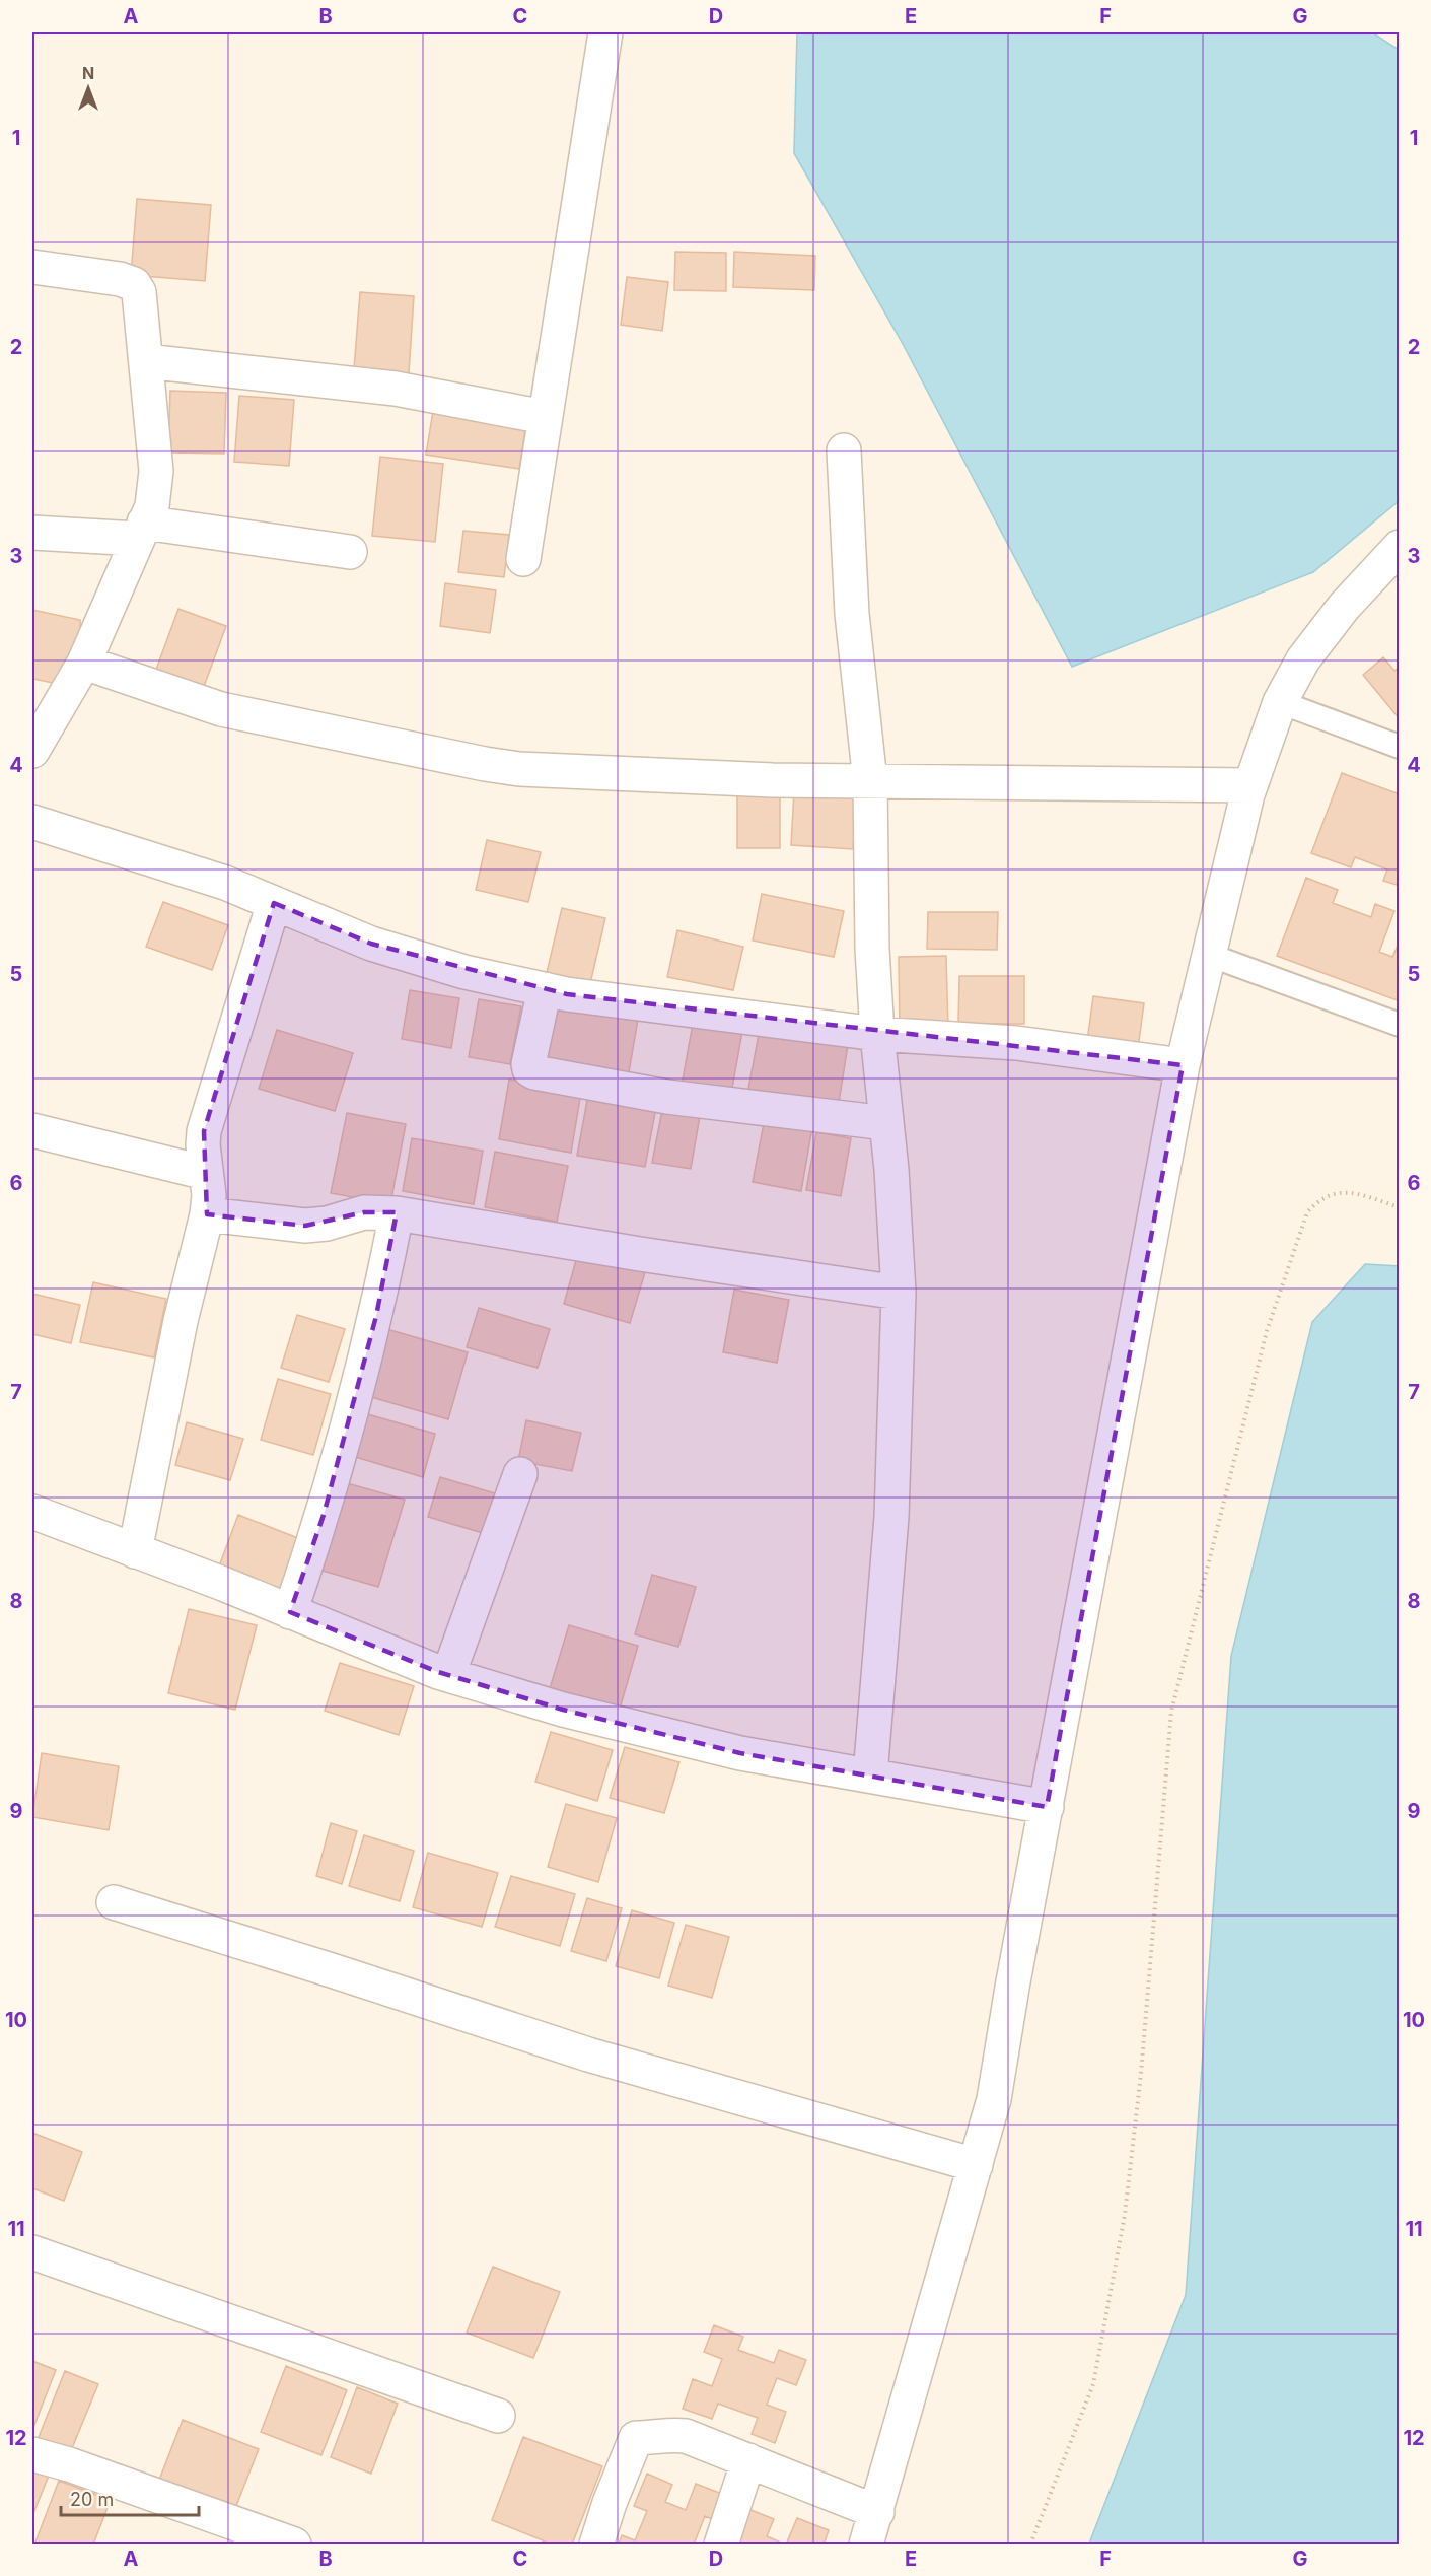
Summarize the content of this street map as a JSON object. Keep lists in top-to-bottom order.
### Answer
{
  "scale_bar": "20 m",
  "north": "top",
  "grid": {
    "columns": [
      "A",
      "B",
      "C",
      "D",
      "E",
      "F",
      "G"
    ],
    "rows": [
      "1",
      "2",
      "3",
      "4",
      "5",
      "6",
      "7",
      "8",
      "9",
      "10",
      "11",
      "12"
    ]
  }
}
